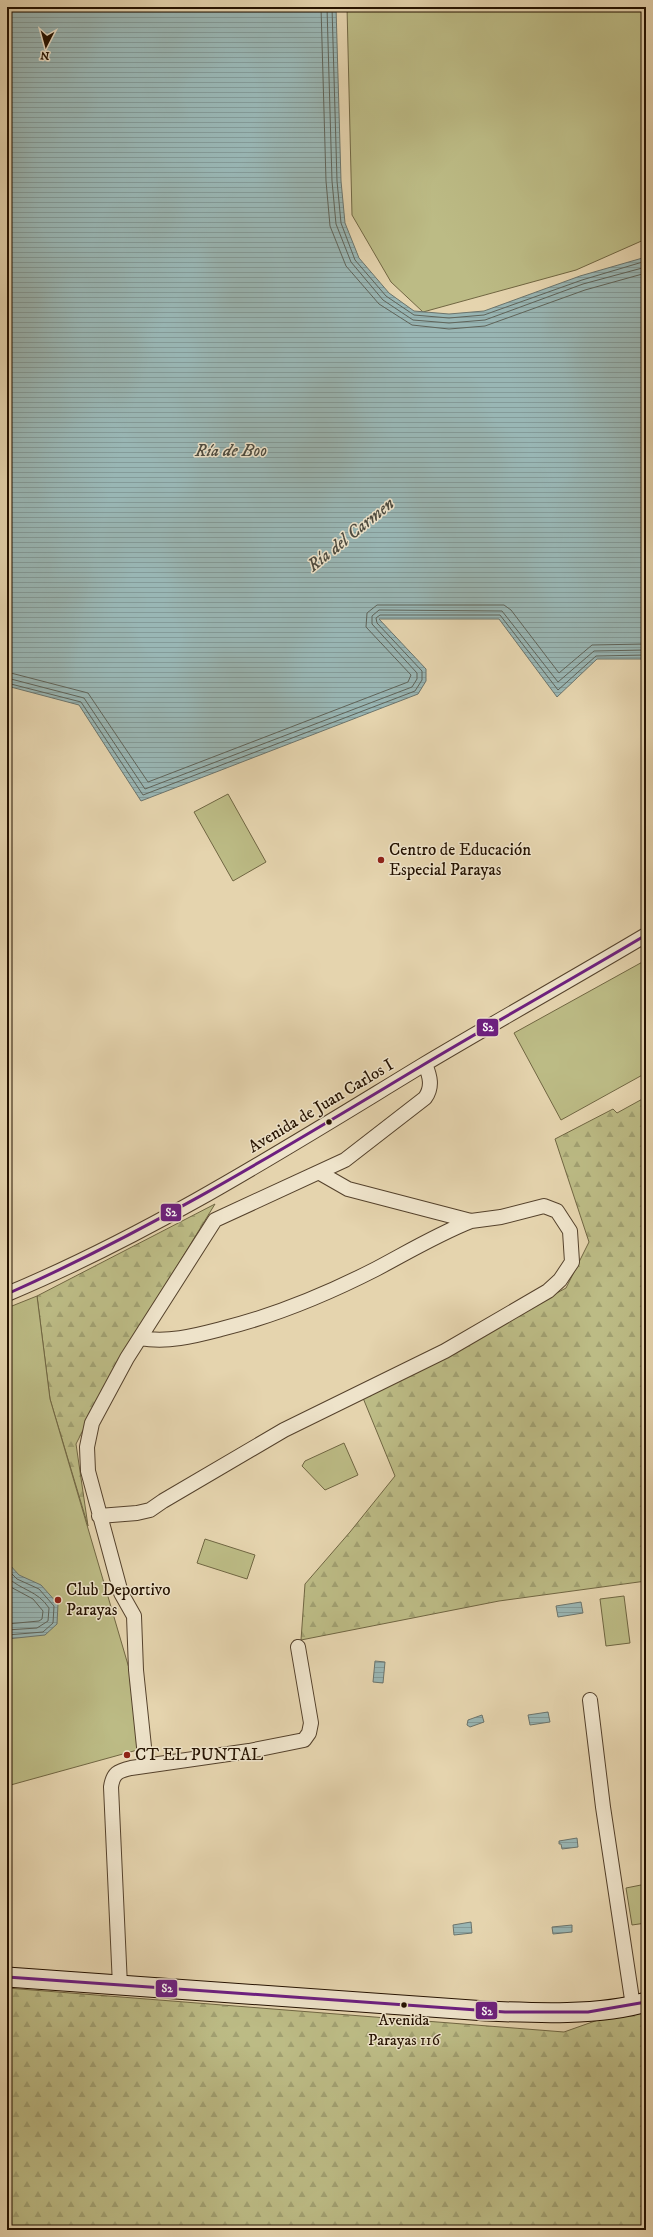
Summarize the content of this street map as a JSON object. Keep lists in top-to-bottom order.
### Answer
{
  "streets": {
    "street": ["Avenida de Juan Carlos I"]
  },
  "water": ["Ría de Boo", "Ría del Carmen"],
  "places": [
    "Centro de Educación Especial Parayas",
    "Club Deportivo Parayas",
    "CT EL PUNTAL",
    "Avenida Parayas 116"
  ],
  "lines": ["transit line S2"],
  "north": "bottom"
}
